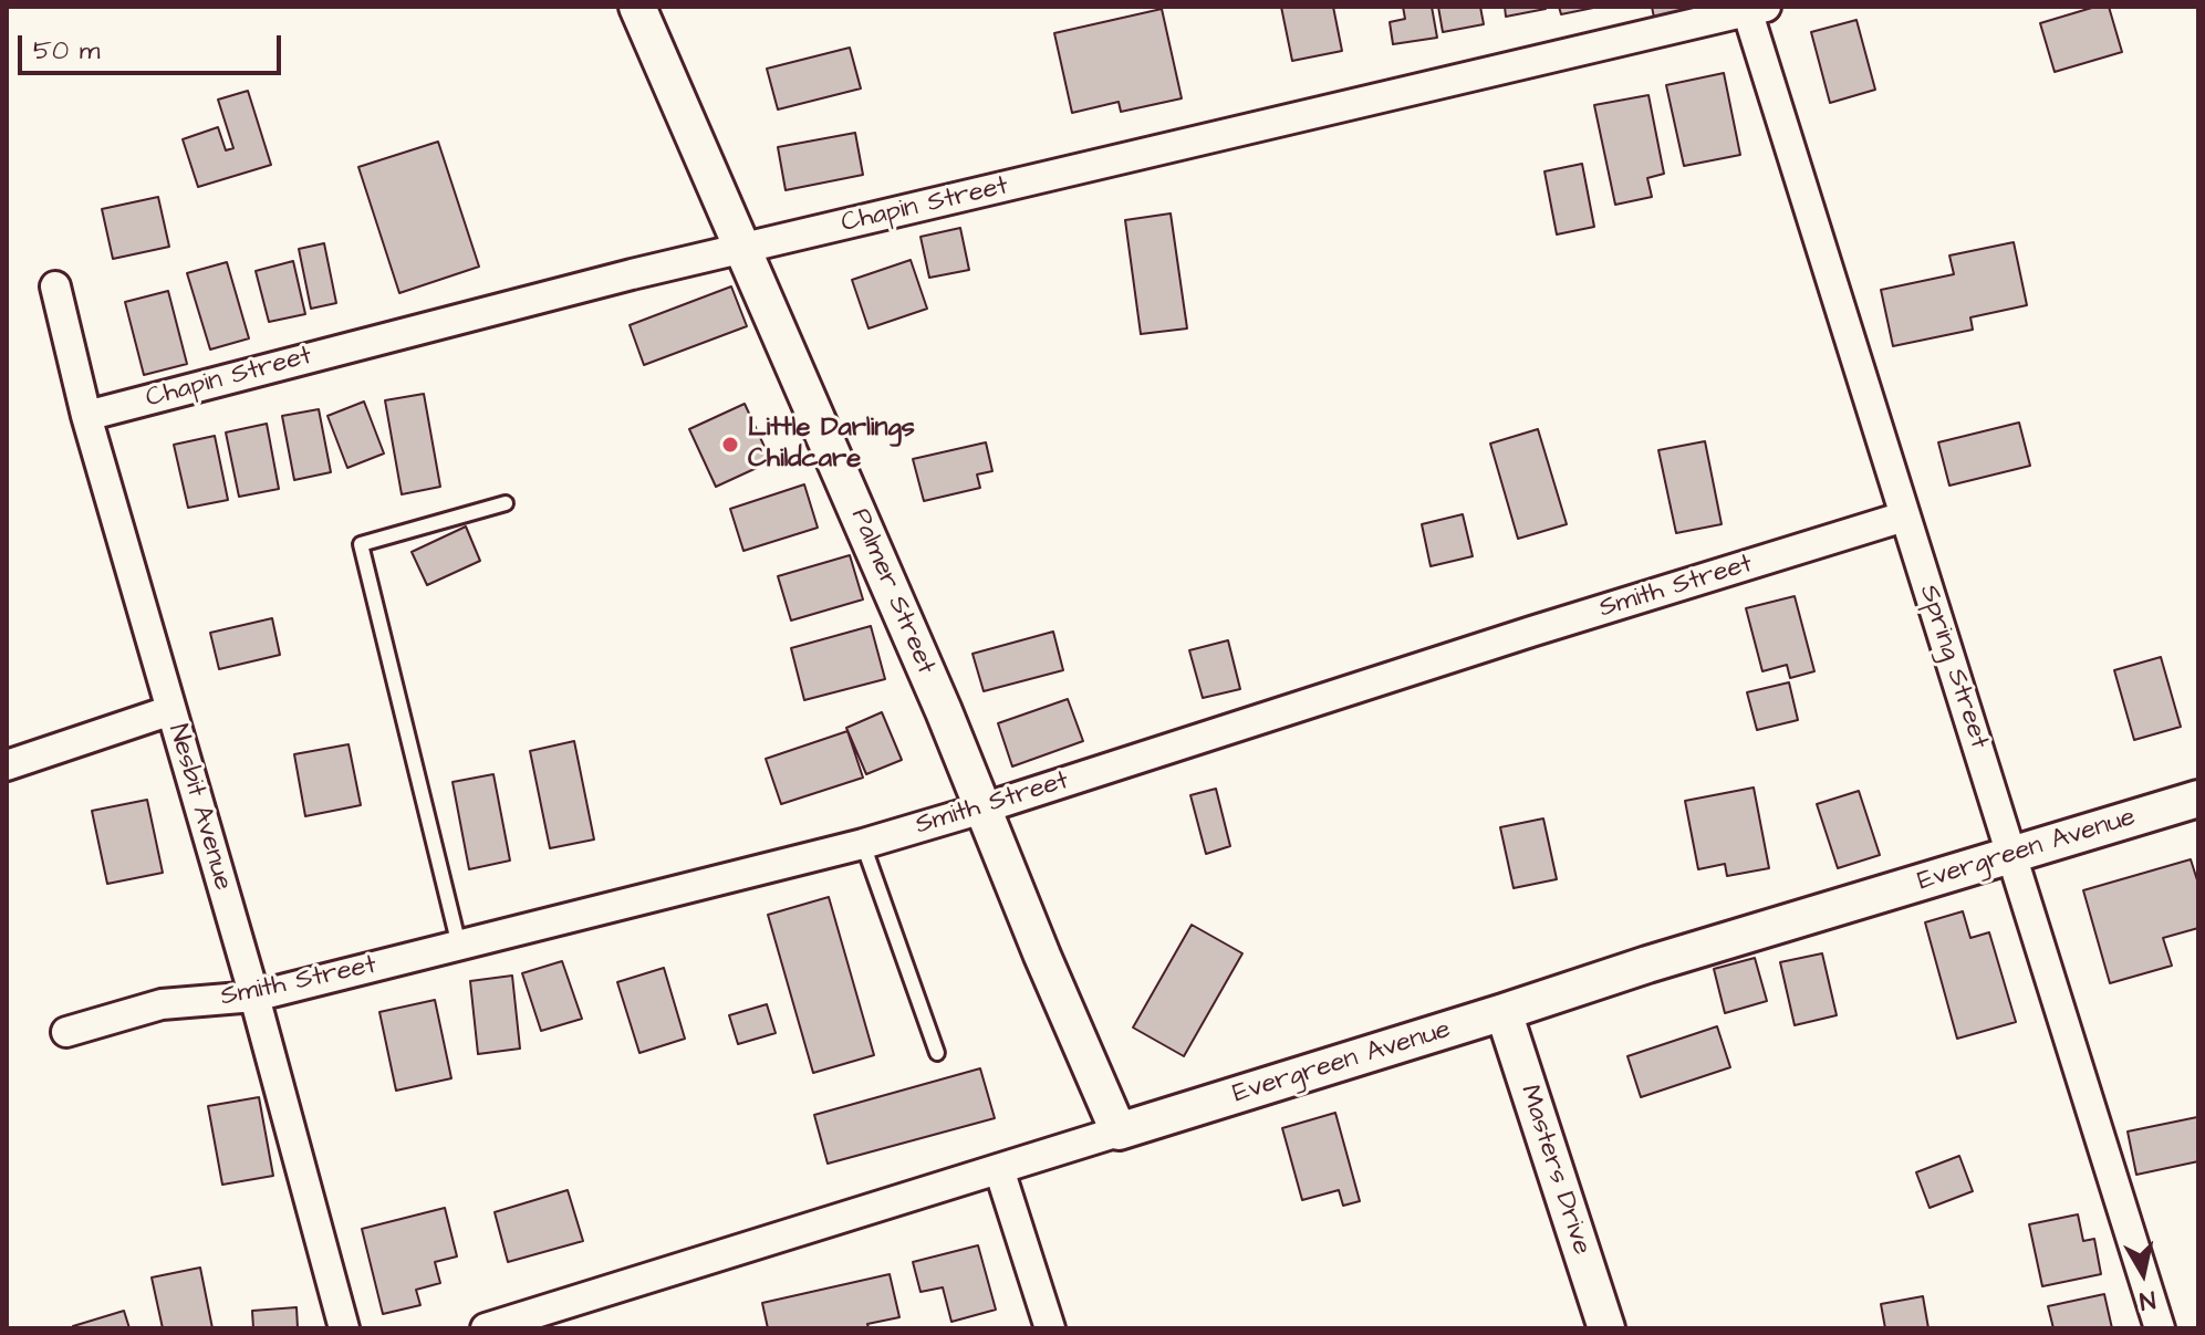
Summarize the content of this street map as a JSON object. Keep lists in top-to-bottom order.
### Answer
{
  "streets": {
    "street": [
      "Chapin Street",
      "Smith Street",
      "Palmer Street",
      "Spring Street",
      "Nesbit Avenue",
      "Evergreen Avenue",
      "Masters Drive"
    ]
  },
  "crossings": [
    ["Chapin Street", "Palmer Street"],
    ["Chapin Street", "Spring Street"],
    ["Chapin Street", "Nesbit Avenue"],
    ["Smith Street", "Palmer Street"],
    ["Smith Street", "Spring Street"],
    ["Smith Street", "Nesbit Avenue"],
    ["Palmer Street", "Evergreen Avenue"],
    ["Spring Street", "Evergreen Avenue"],
    ["Evergreen Avenue", "Masters Drive"]
  ],
  "places": ["Little Darlings Childcare"],
  "scale_bar": "50 m",
  "north": "bottom"
}
